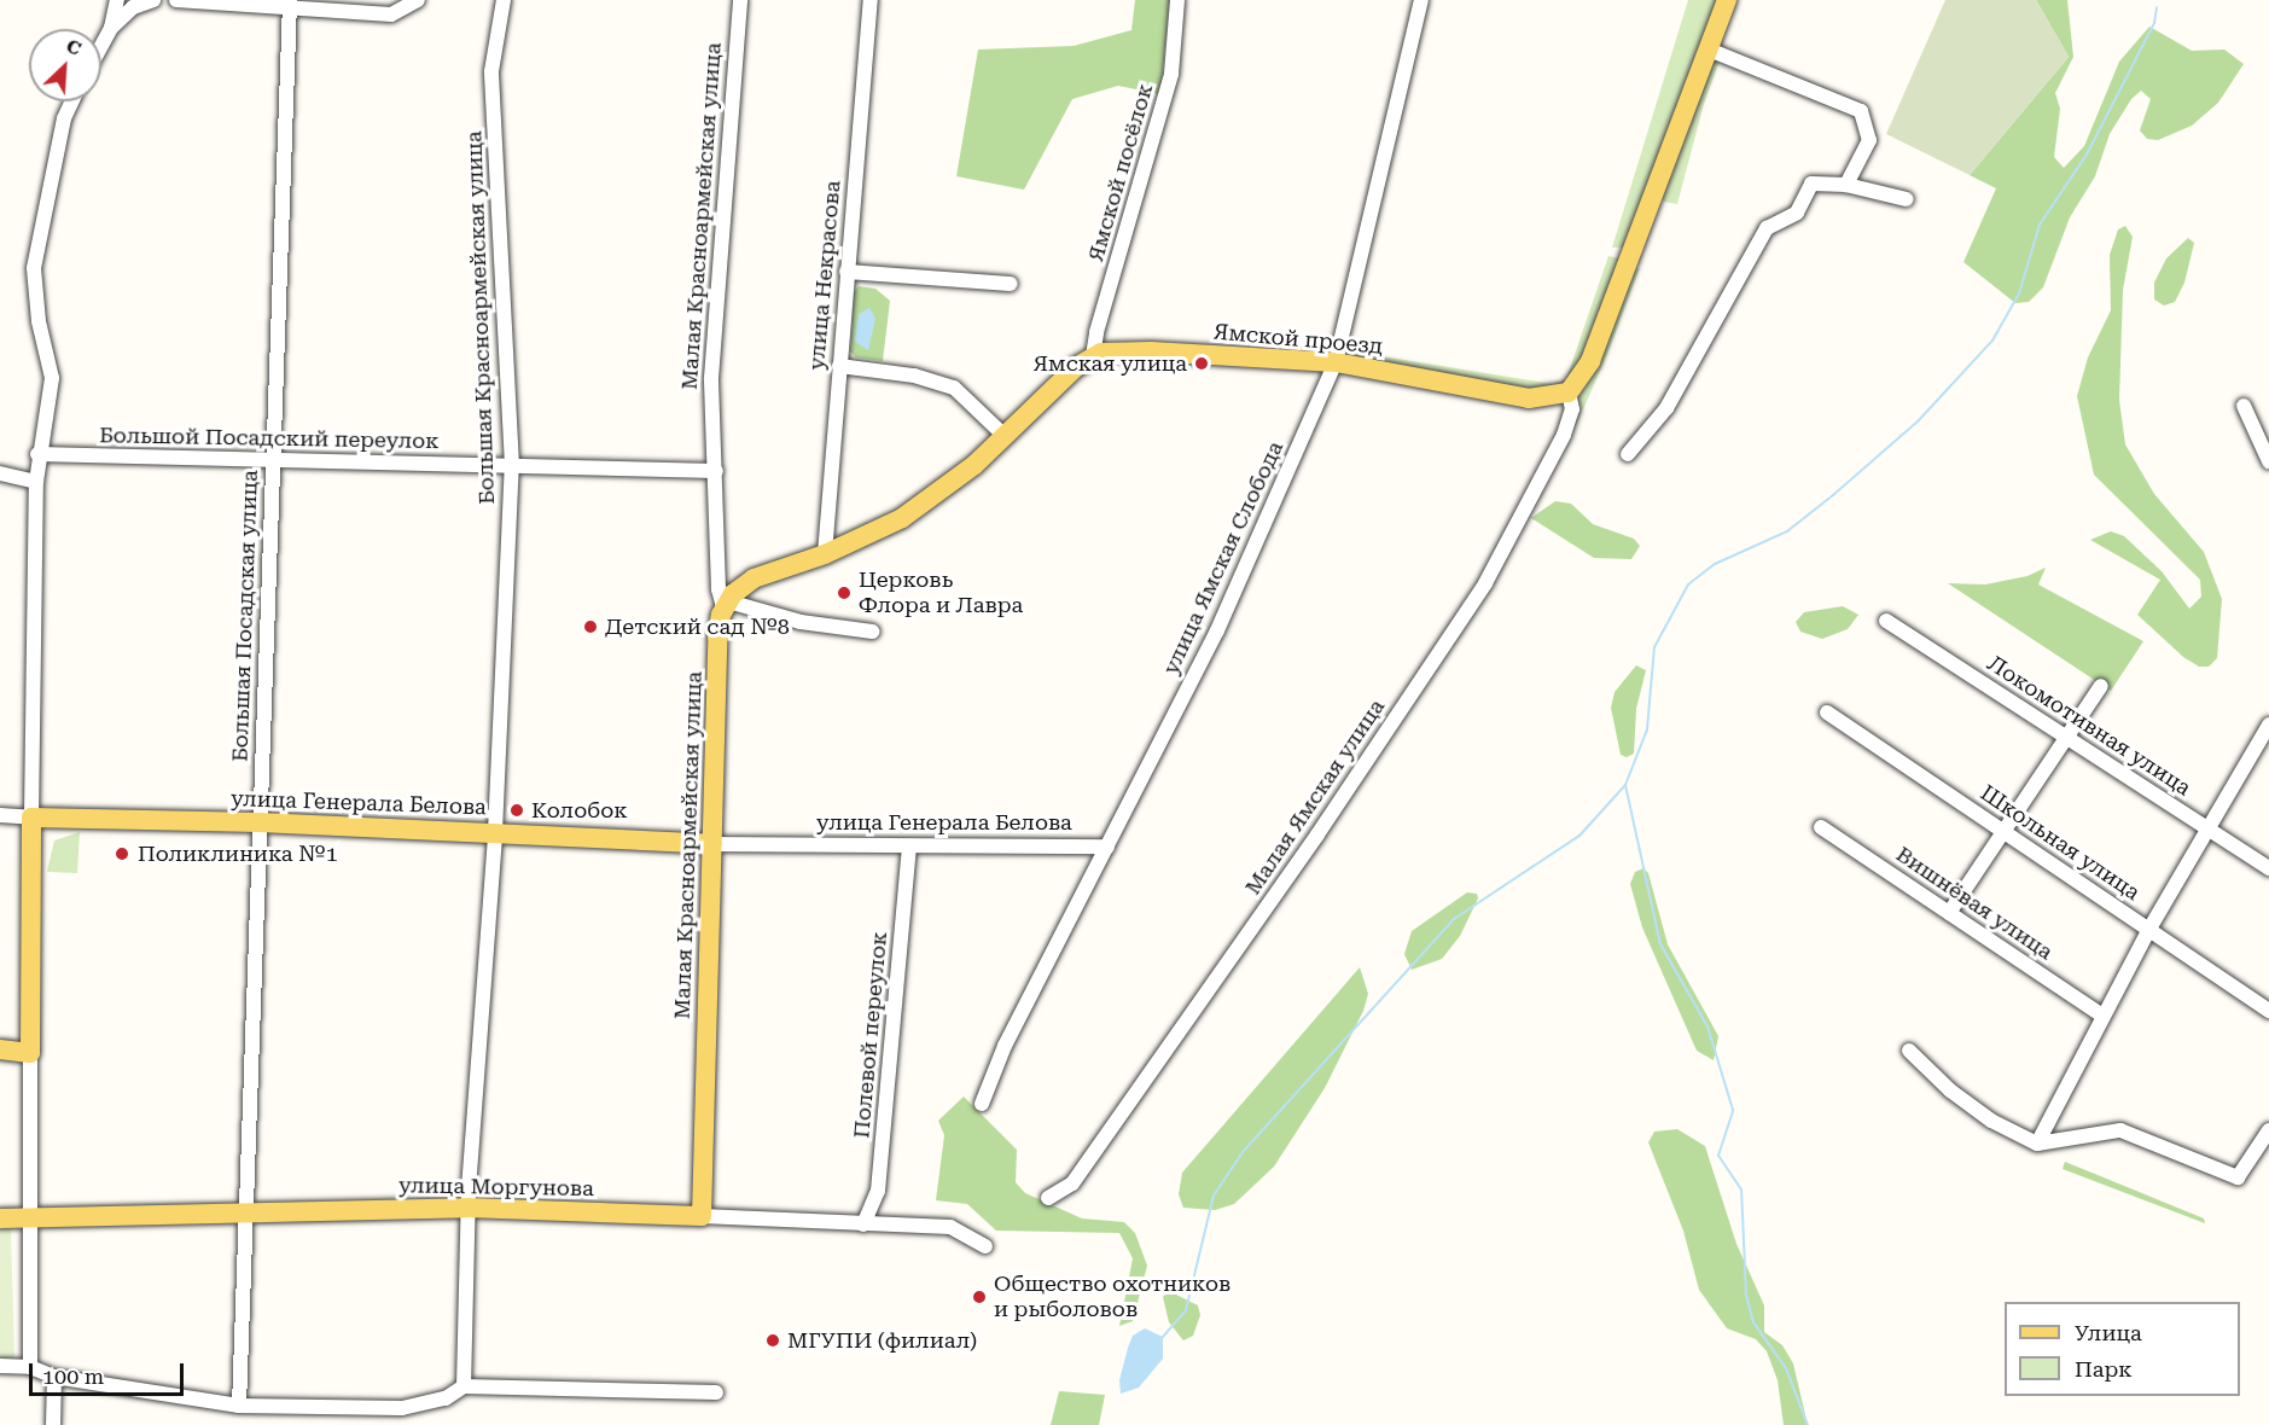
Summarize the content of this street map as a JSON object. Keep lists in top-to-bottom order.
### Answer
{
  "streets": {
    "main road": [
      "Малая Красноармейская улица",
      "Ямской проезд",
      "улица Генерала Белова",
      "улица Моргунова"
    ],
    "street": [
      "Ямской посёлок",
      "улица Некрасова",
      "Большая Красноармейская улица",
      "Большой Посадский переулок",
      "улица Ямская Слобода",
      "Большая Посадская улица",
      "Локомотивная улица",
      "Малая Ямская улица",
      "Школьная улица",
      "Вишнёвая улица",
      "Полевой переулок"
    ]
  },
  "crossings": [
    ["Ямской посёлок", "Ямской проезд"],
    ["Малая Красноармейская улица", "Большой Посадский переулок"],
    ["Малая Красноармейская улица", "улица Генерала Белова"],
    ["Малая Красноармейская улица", "улица Моргунова"],
    ["Большая Красноармейская улица", "Большой Посадский переулок"],
    ["Большая Красноармейская улица", "улица Генерала Белова"],
    ["Большая Красноармейская улица", "улица Моргунова"],
    ["Ямской проезд", "улица Ямская Слобода"],
    ["Ямской проезд", "Малая Ямская улица"],
    ["Большой Посадский переулок", "Большая Посадская улица"],
    ["улица Ямская Слобода", "улица Генерала Белова"],
    ["Большая Посадская улица", "улица Генерала Белова"],
    ["Большая Посадская улица", "улица Моргунова"],
    ["улица Генерала Белова", "Полевой переулок"],
    ["Полевой переулок", "улица Моргунова"]
  ],
  "places": [
    "Ямская улица",
    "Церковь Флора и Лавра",
    "Детский сад №8",
    "Колобок",
    "Поликлиника №1",
    "Общество охотников и рыболовов",
    "МГУПИ (филиал)"
  ],
  "legend": ["Улица", "Парк"],
  "scale_bar": "100 m",
  "north": "top right"
}
